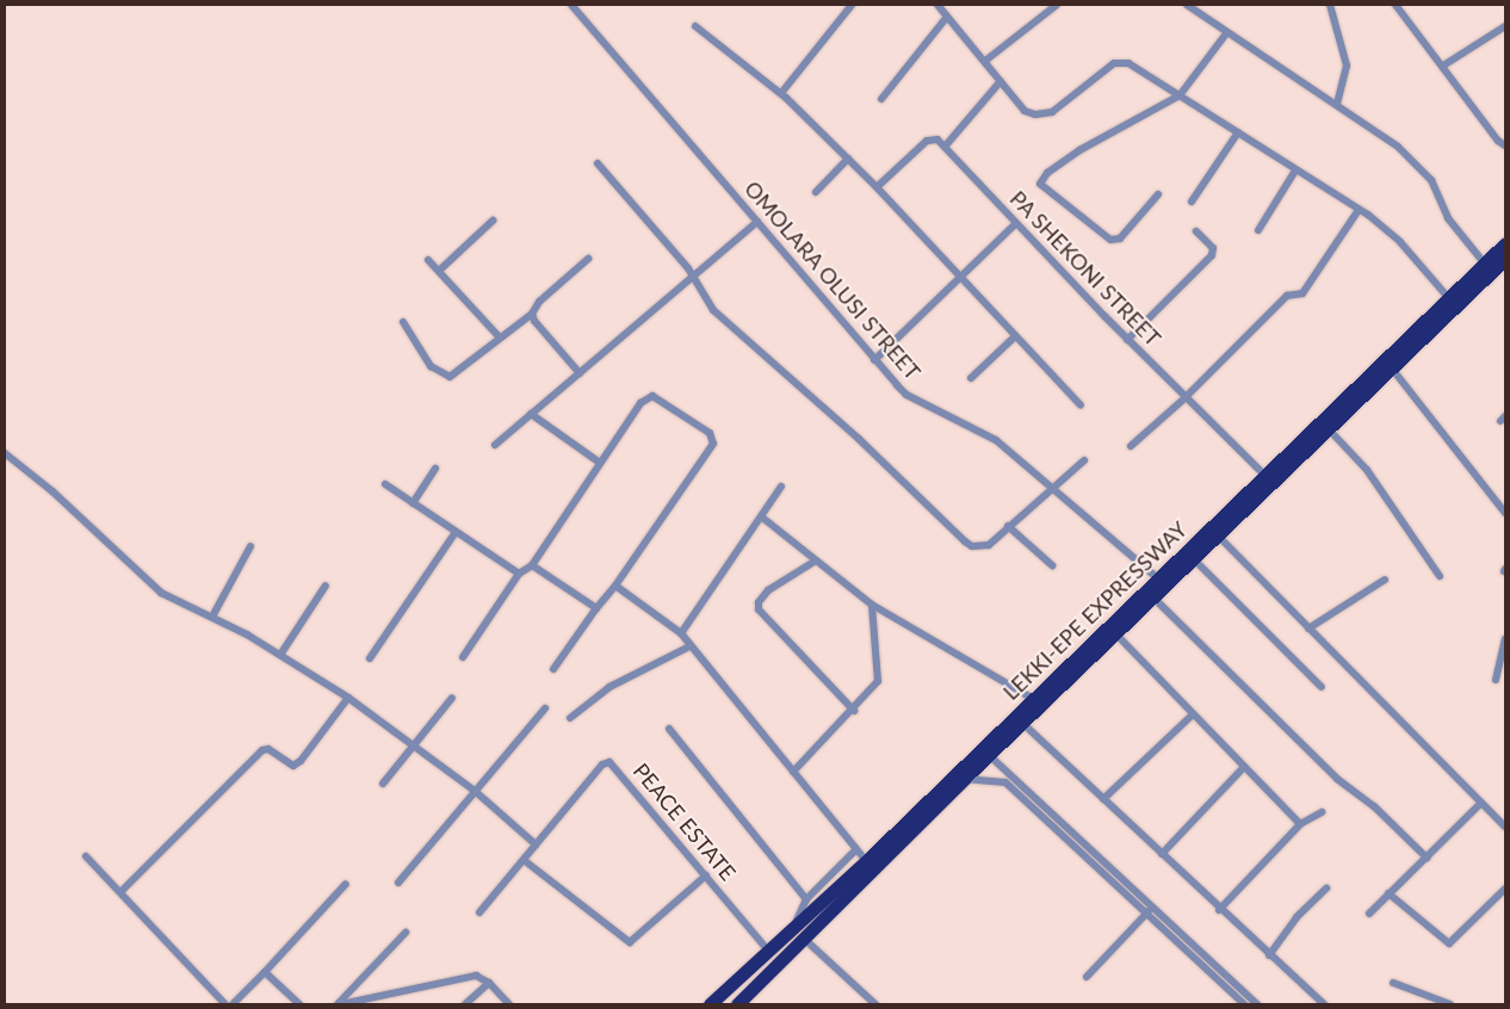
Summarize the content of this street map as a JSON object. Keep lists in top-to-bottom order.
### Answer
{
  "streets": {
    "highway": ["LEKKI-EPE EXPRESSWAY"],
    "street": ["PA SHEKONI STREET", "OMOLARA OLUSI STREET", "PEACE ESTATE"]
  },
  "crossings": [
    ["PA SHEKONI STREET", "LEKKI-EPE EXPRESSWAY"],
    ["OMOLARA OLUSI STREET", "LEKKI-EPE EXPRESSWAY"],
    ["LEKKI-EPE EXPRESSWAY", "PEACE ESTATE"]
  ]
}
